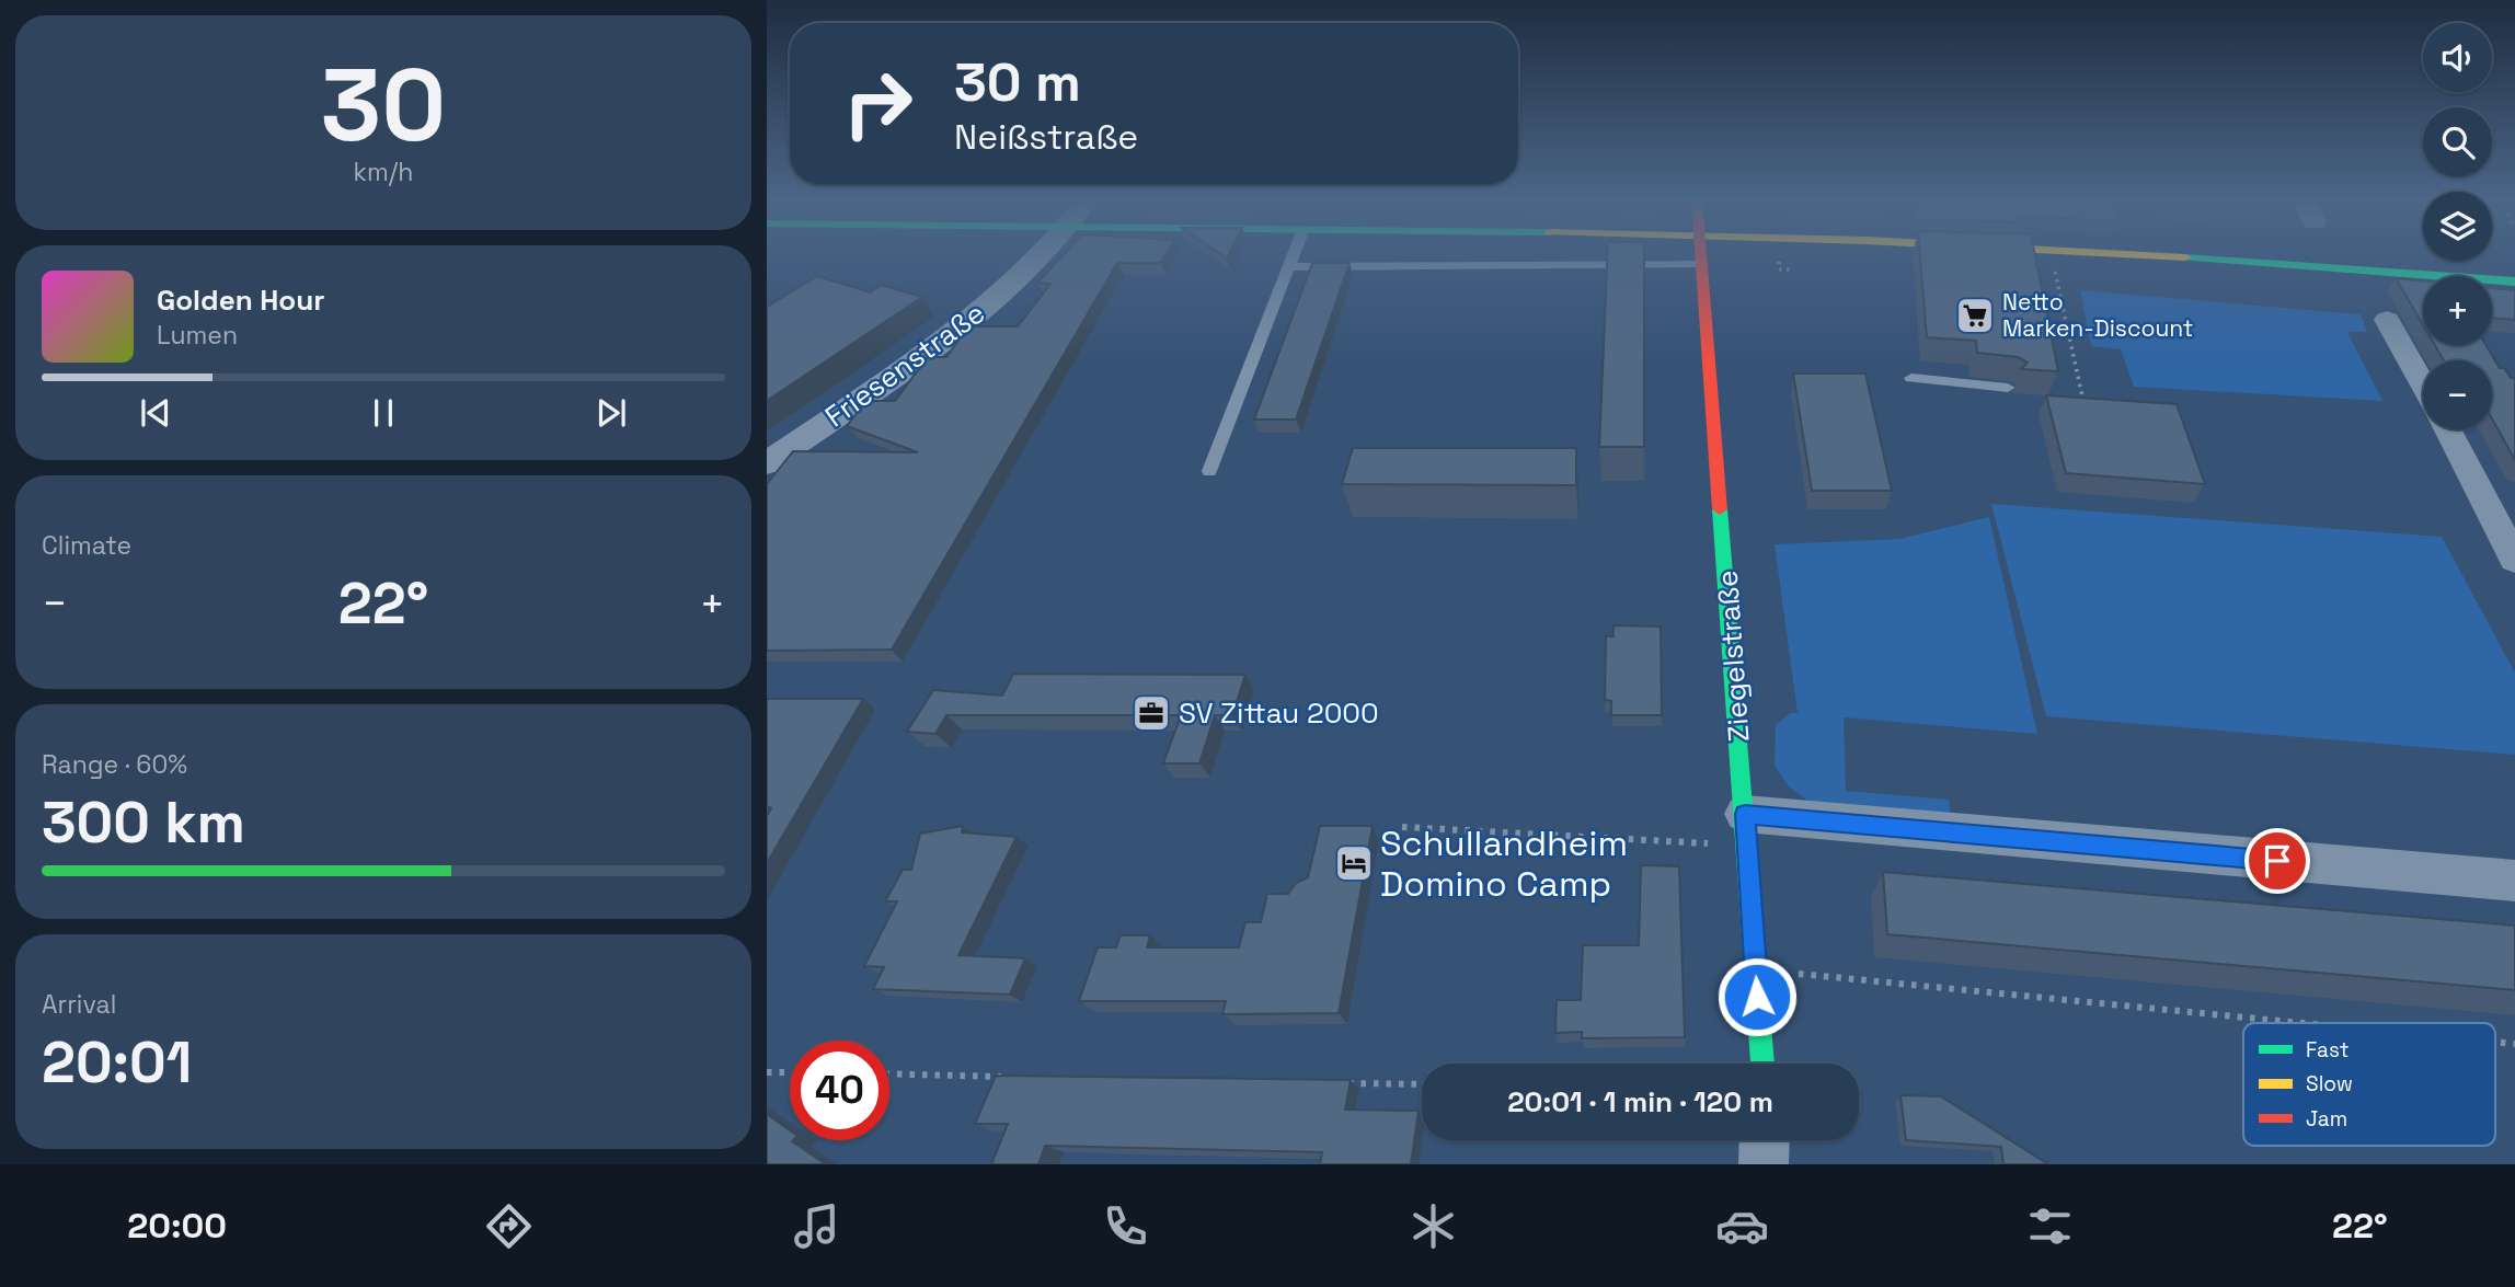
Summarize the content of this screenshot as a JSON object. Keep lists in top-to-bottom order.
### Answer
{
  "streets": {
    "main road": ["Ziegelstraße"],
    "street": ["Friesenstraße"]
  },
  "places": {
    "supermarket": ["Netto Marken-Discount"],
    "office": ["SV Zittau 2000"],
    "hotel": ["Schullandheim Domino Camp"]
  },
  "legend": ["Fast", "Slow", "Jam"],
  "page": {
    "tile": [
      ["30", "km/h"],
      "Climate",
      ["Range · 60%", "300 km"],
      ["Arrival", "20:01"]
    ],
    "map_buttons": ["+", "−"],
    "turn": ["30 m", "Neißstraße"],
    "song": ["Golden Hour", "Lumen"],
    "heat": ["−", "22°", "+"],
    "limit": "40",
    "trip": "20:01 · 1 min · 120 m",
    "tabs": ["20:00", "22°"]
  }
}
